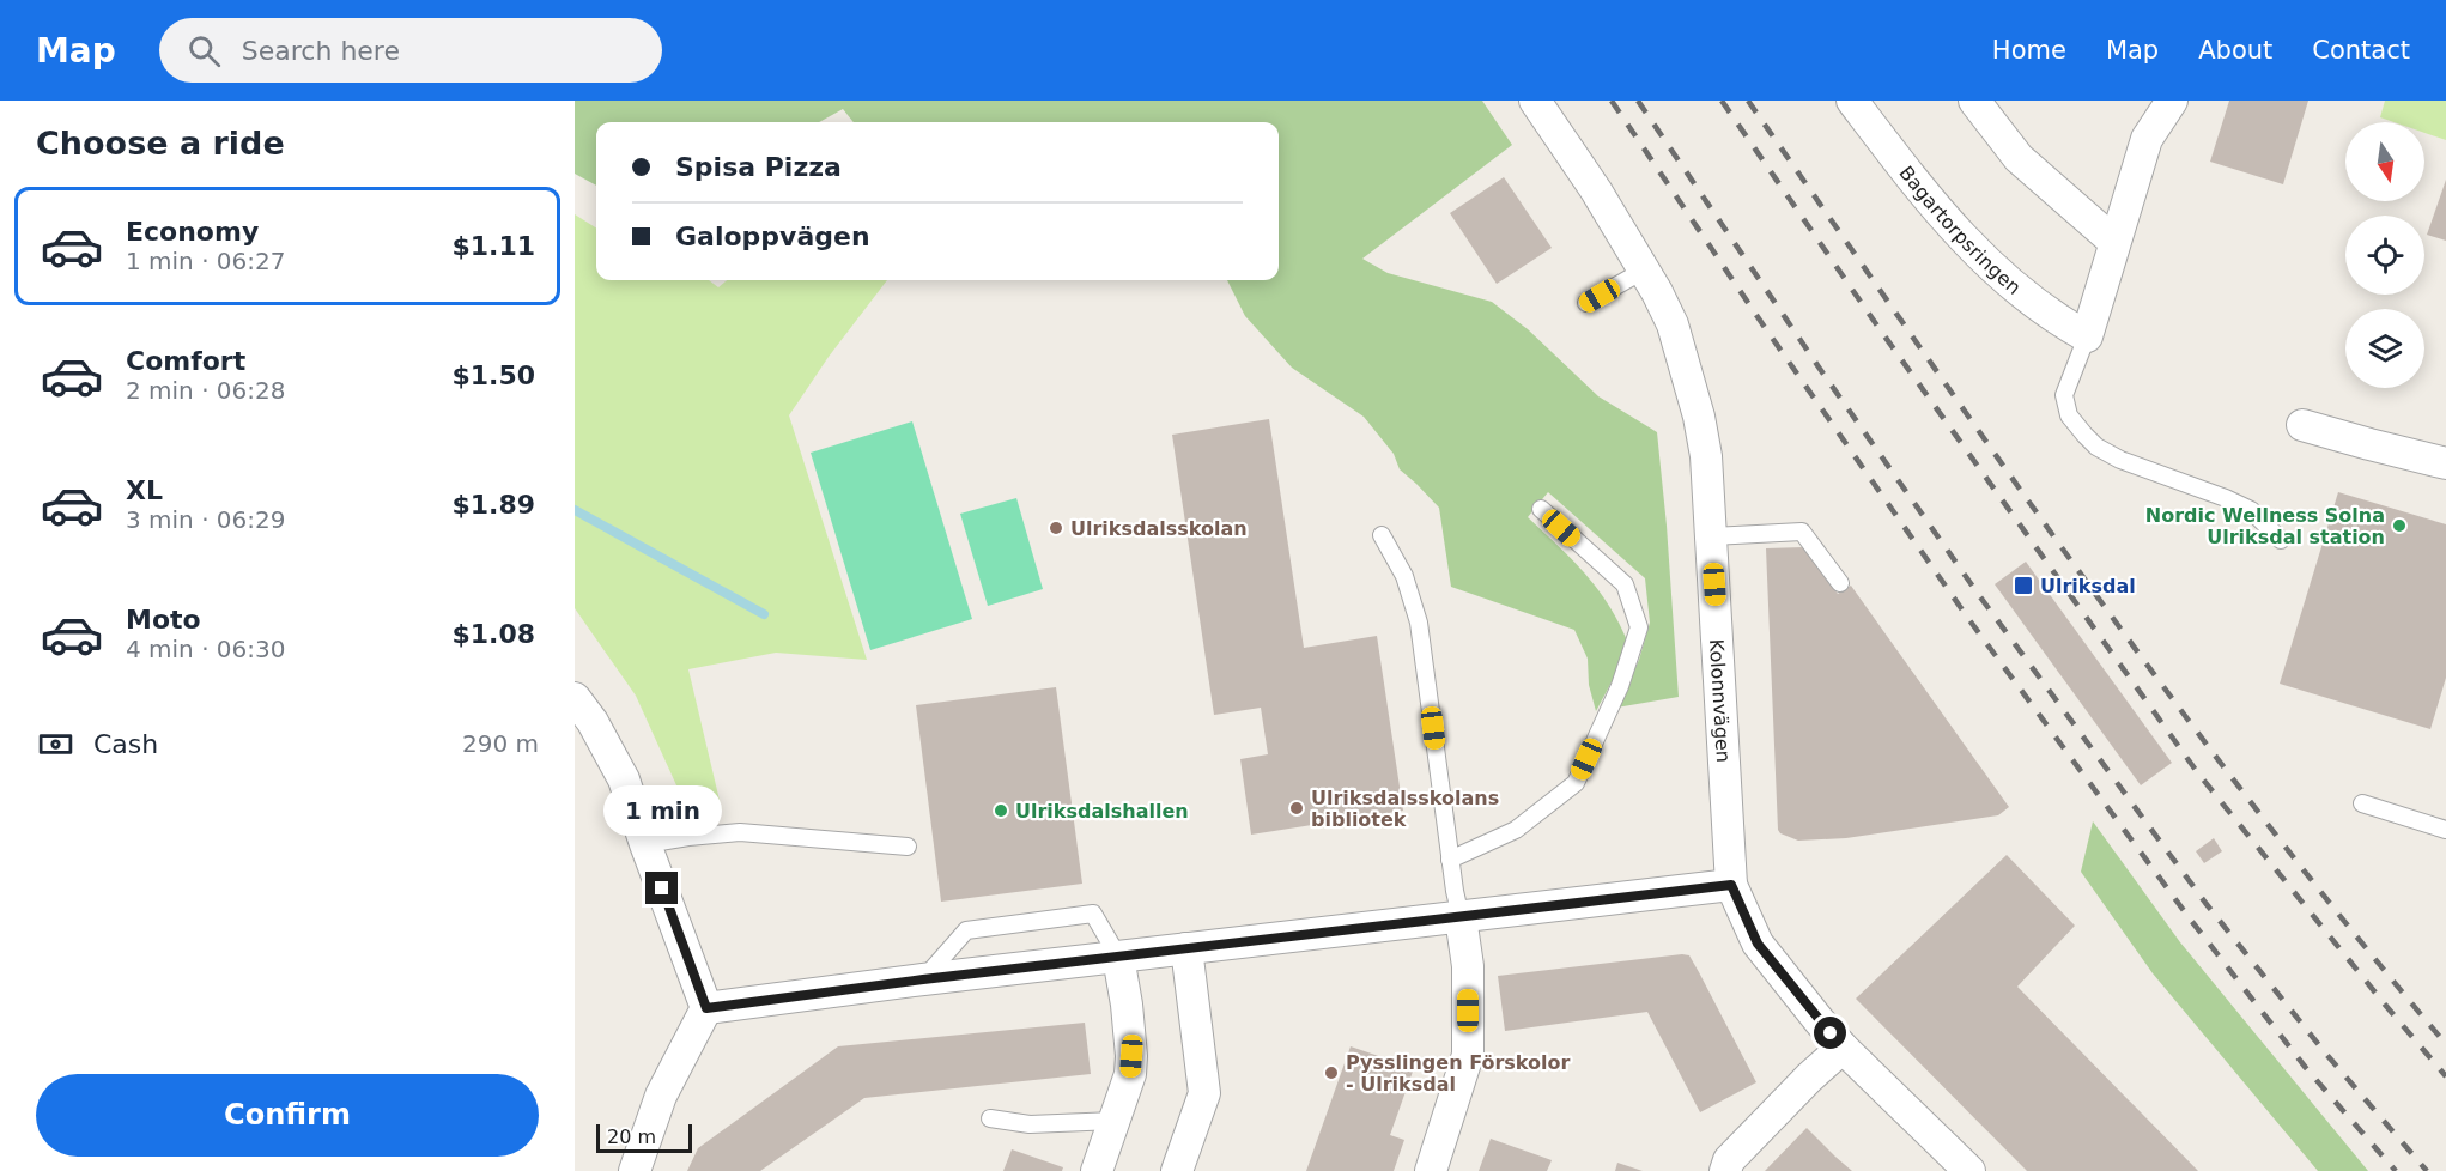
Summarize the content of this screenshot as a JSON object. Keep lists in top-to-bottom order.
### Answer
{
  "streets": {
    "street": ["Bagartorpsringen", "Kolonnvägen"]
  },
  "places": {
    "other": [
      "Nordic Wellness Solna Ulriksdal station",
      "Ulriksdalsskolan",
      "Ulriksdalsskolans bibliotek",
      "Ulriksdalshallen",
      "Pysslingen Förskolor - Ulriksdal"
    ],
    "transit": ["Ulriksdal"]
  },
  "scale_bar": "20 m",
  "north": "bottom",
  "page": {
    "header": "Map",
    "search": "Search here",
    "nav": [
      "Home",
      "Map",
      "About",
      "Contact"
    ],
    "heading": "Choose a ride",
    "banner": ["Spisa Pizza", "Galoppvägen"],
    "list": [
      {
        "name": "Economy",
        "note": "1 min · 06:27",
        "value": "$1.11"
      },
      {
        "name": "Comfort",
        "note": "2 min · 06:28",
        "value": "$1.50"
      },
      {
        "name": "XL",
        "note": "3 min · 06:29",
        "value": "$1.89"
      },
      {
        "name": "Moto",
        "note": "4 min · 06:30",
        "value": "$1.08"
      }
    ],
    "pay": ["Cash", "290 m"],
    "bubble": "1 min",
    "buttons": "Confirm",
    "scale": "20 m"
  }
}
